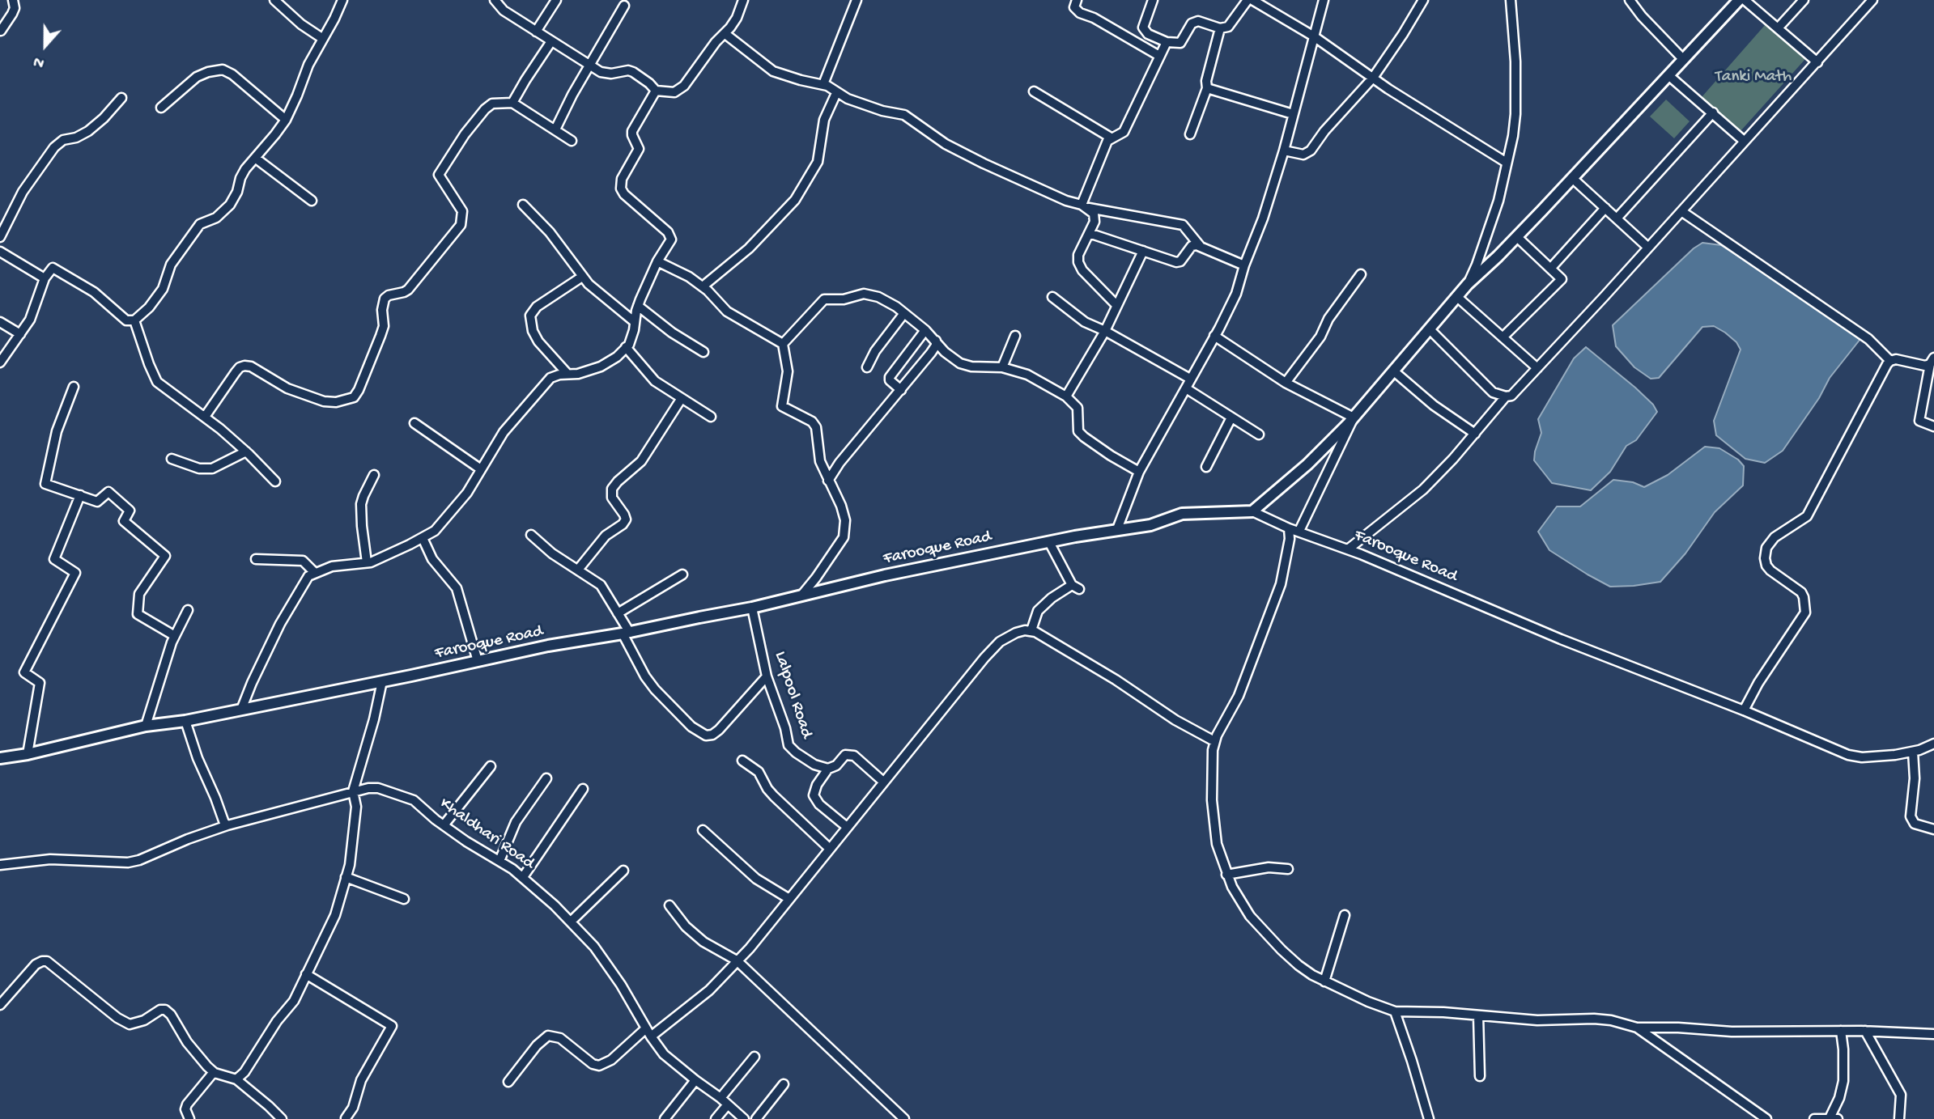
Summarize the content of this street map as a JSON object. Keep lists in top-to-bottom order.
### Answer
{
  "streets": {
    "main road": ["Farooque Road"],
    "street": ["Lalpool Road", "Khaldhari Road"]
  },
  "crossings": [
    ["Farooque Road", "Lalpool Road"]
  ],
  "parks": ["Tanki Math"],
  "north": "bottom"
}
